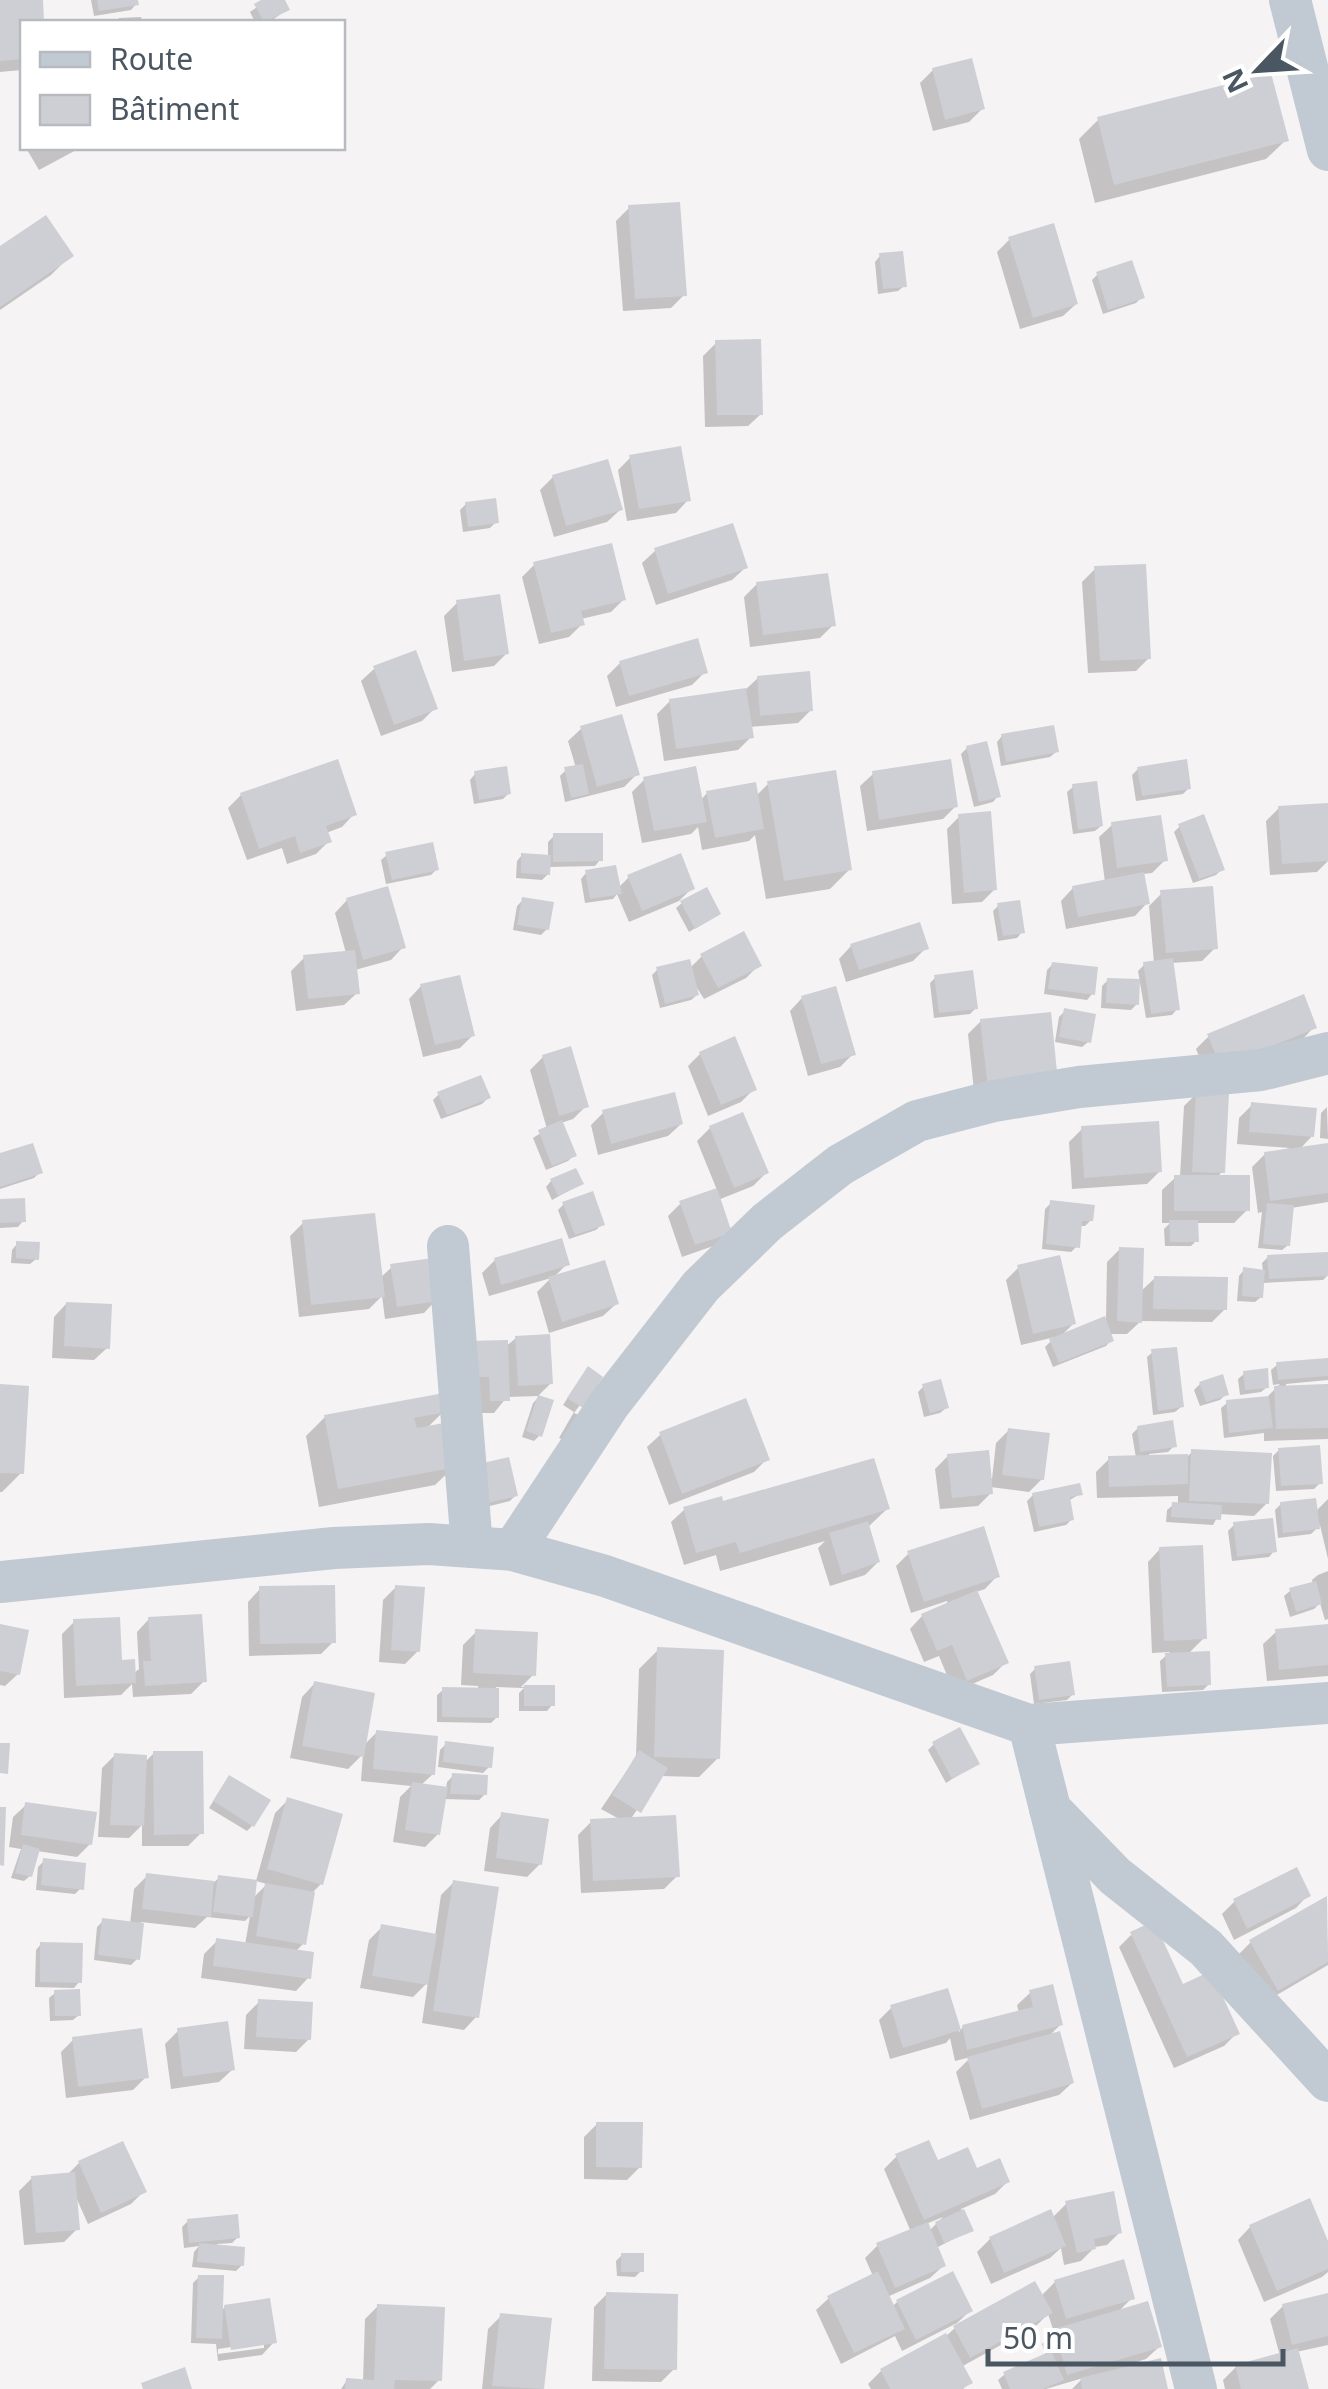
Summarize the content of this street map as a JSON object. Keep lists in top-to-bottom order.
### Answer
{
  "legend": ["Route", "Bâtiment"],
  "scale_bar": "50 m",
  "north": "bottom left"
}
